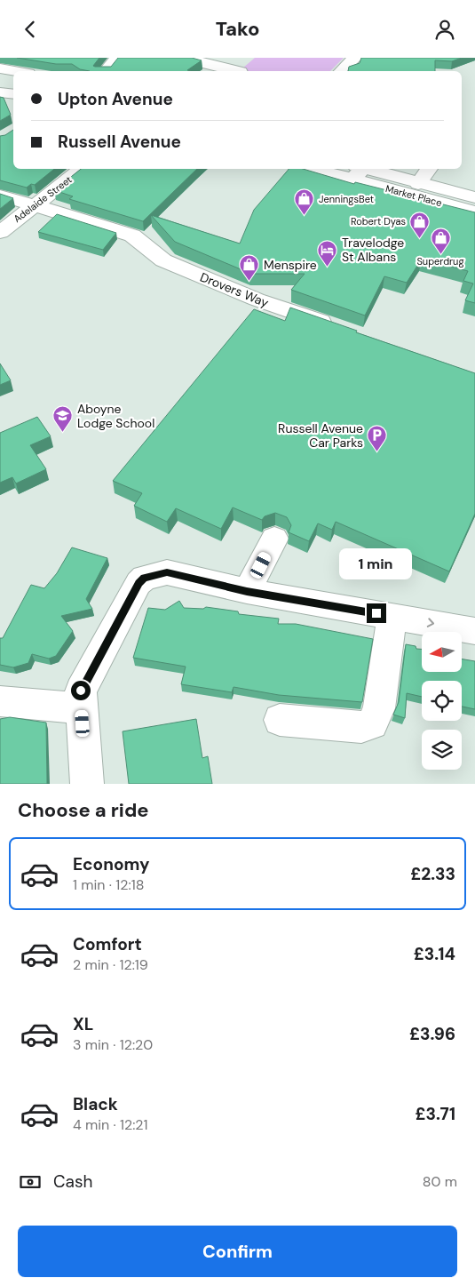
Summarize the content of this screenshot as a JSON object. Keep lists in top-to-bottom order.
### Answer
{
  "streets": {
    "street": ["Market Place", "Adelaide Street", "Drovers Way"]
  },
  "crossings": [
    ["Adelaide Street", "Drovers Way"]
  ],
  "places": {
    "shop": [
      "JenningsBet",
      "Robert Dyas",
      "Superdrug",
      "Menspire"
    ],
    "hotel": ["Travelodge St Albans"],
    "school or university": ["Aboyne Lodge School"],
    "parking": ["Russell Avenue Car Parks"]
  },
  "north": "left",
  "page": {
    "header": "Tako",
    "banner": ["Upton Avenue", "Russell Avenue"],
    "bubble": "1 min",
    "heading": "Choose a ride",
    "list": [
      {
        "name": "Economy",
        "note": "1 min · 12:18",
        "value": "£2.33"
      },
      {
        "name": "Comfort",
        "note": "2 min · 12:19",
        "value": "£3.14"
      },
      {
        "name": "XL",
        "note": "3 min · 12:20",
        "value": "£3.96"
      },
      {
        "name": "Black",
        "note": "4 min · 12:21",
        "value": "£3.71"
      }
    ],
    "pay": ["Cash", "80 m"],
    "buttons": "Confirm"
  }
}
